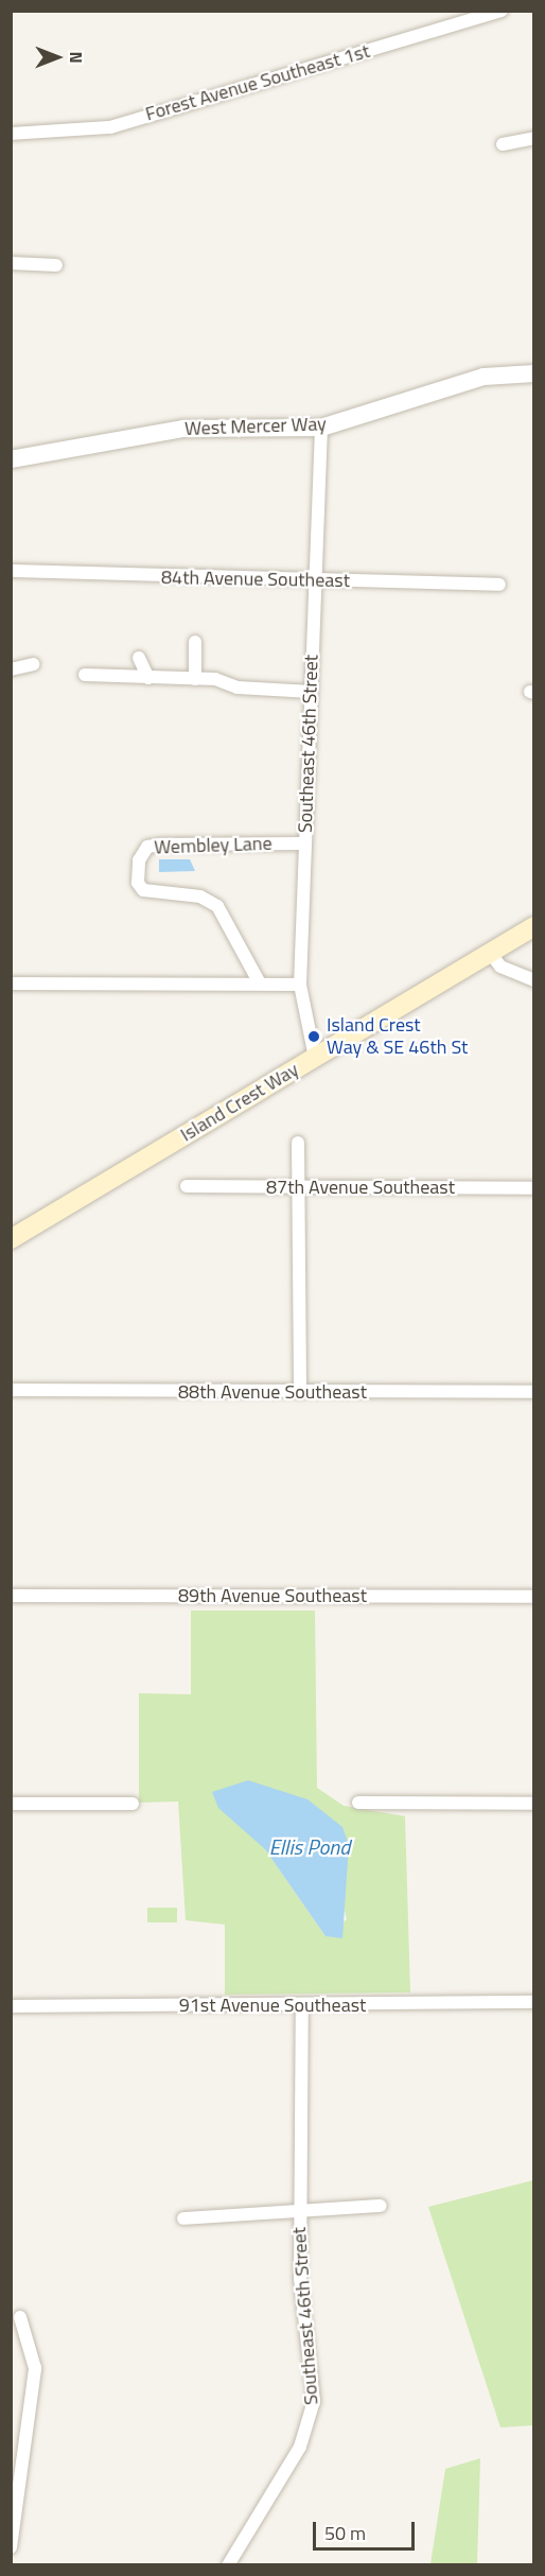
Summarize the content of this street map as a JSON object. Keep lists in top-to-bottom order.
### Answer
{
  "streets": {
    "main road": ["Island Crest Way"],
    "street": [
      "Forest Avenue Southeast 1st",
      "West Mercer Way",
      "84th Avenue Southeast",
      "Southeast 46th Street",
      "Wembley Lane",
      "87th Avenue Southeast",
      "88th Avenue Southeast",
      "89th Avenue Southeast",
      "91st Avenue Southeast"
    ]
  },
  "crossings": [
    ["West Mercer Way", "Southeast 46th Street"],
    ["84th Avenue Southeast", "Southeast 46th Street"],
    ["Southeast 46th Street", "Wembley Lane"],
    ["Southeast 46th Street", "Island Crest Way"],
    ["Southeast 46th Street", "91st Avenue Southeast"]
  ],
  "water": ["Ellis Pond"],
  "places": ["Island Crest Way & SE 46th St"],
  "scale_bar": "50 m",
  "north": "right"
}
